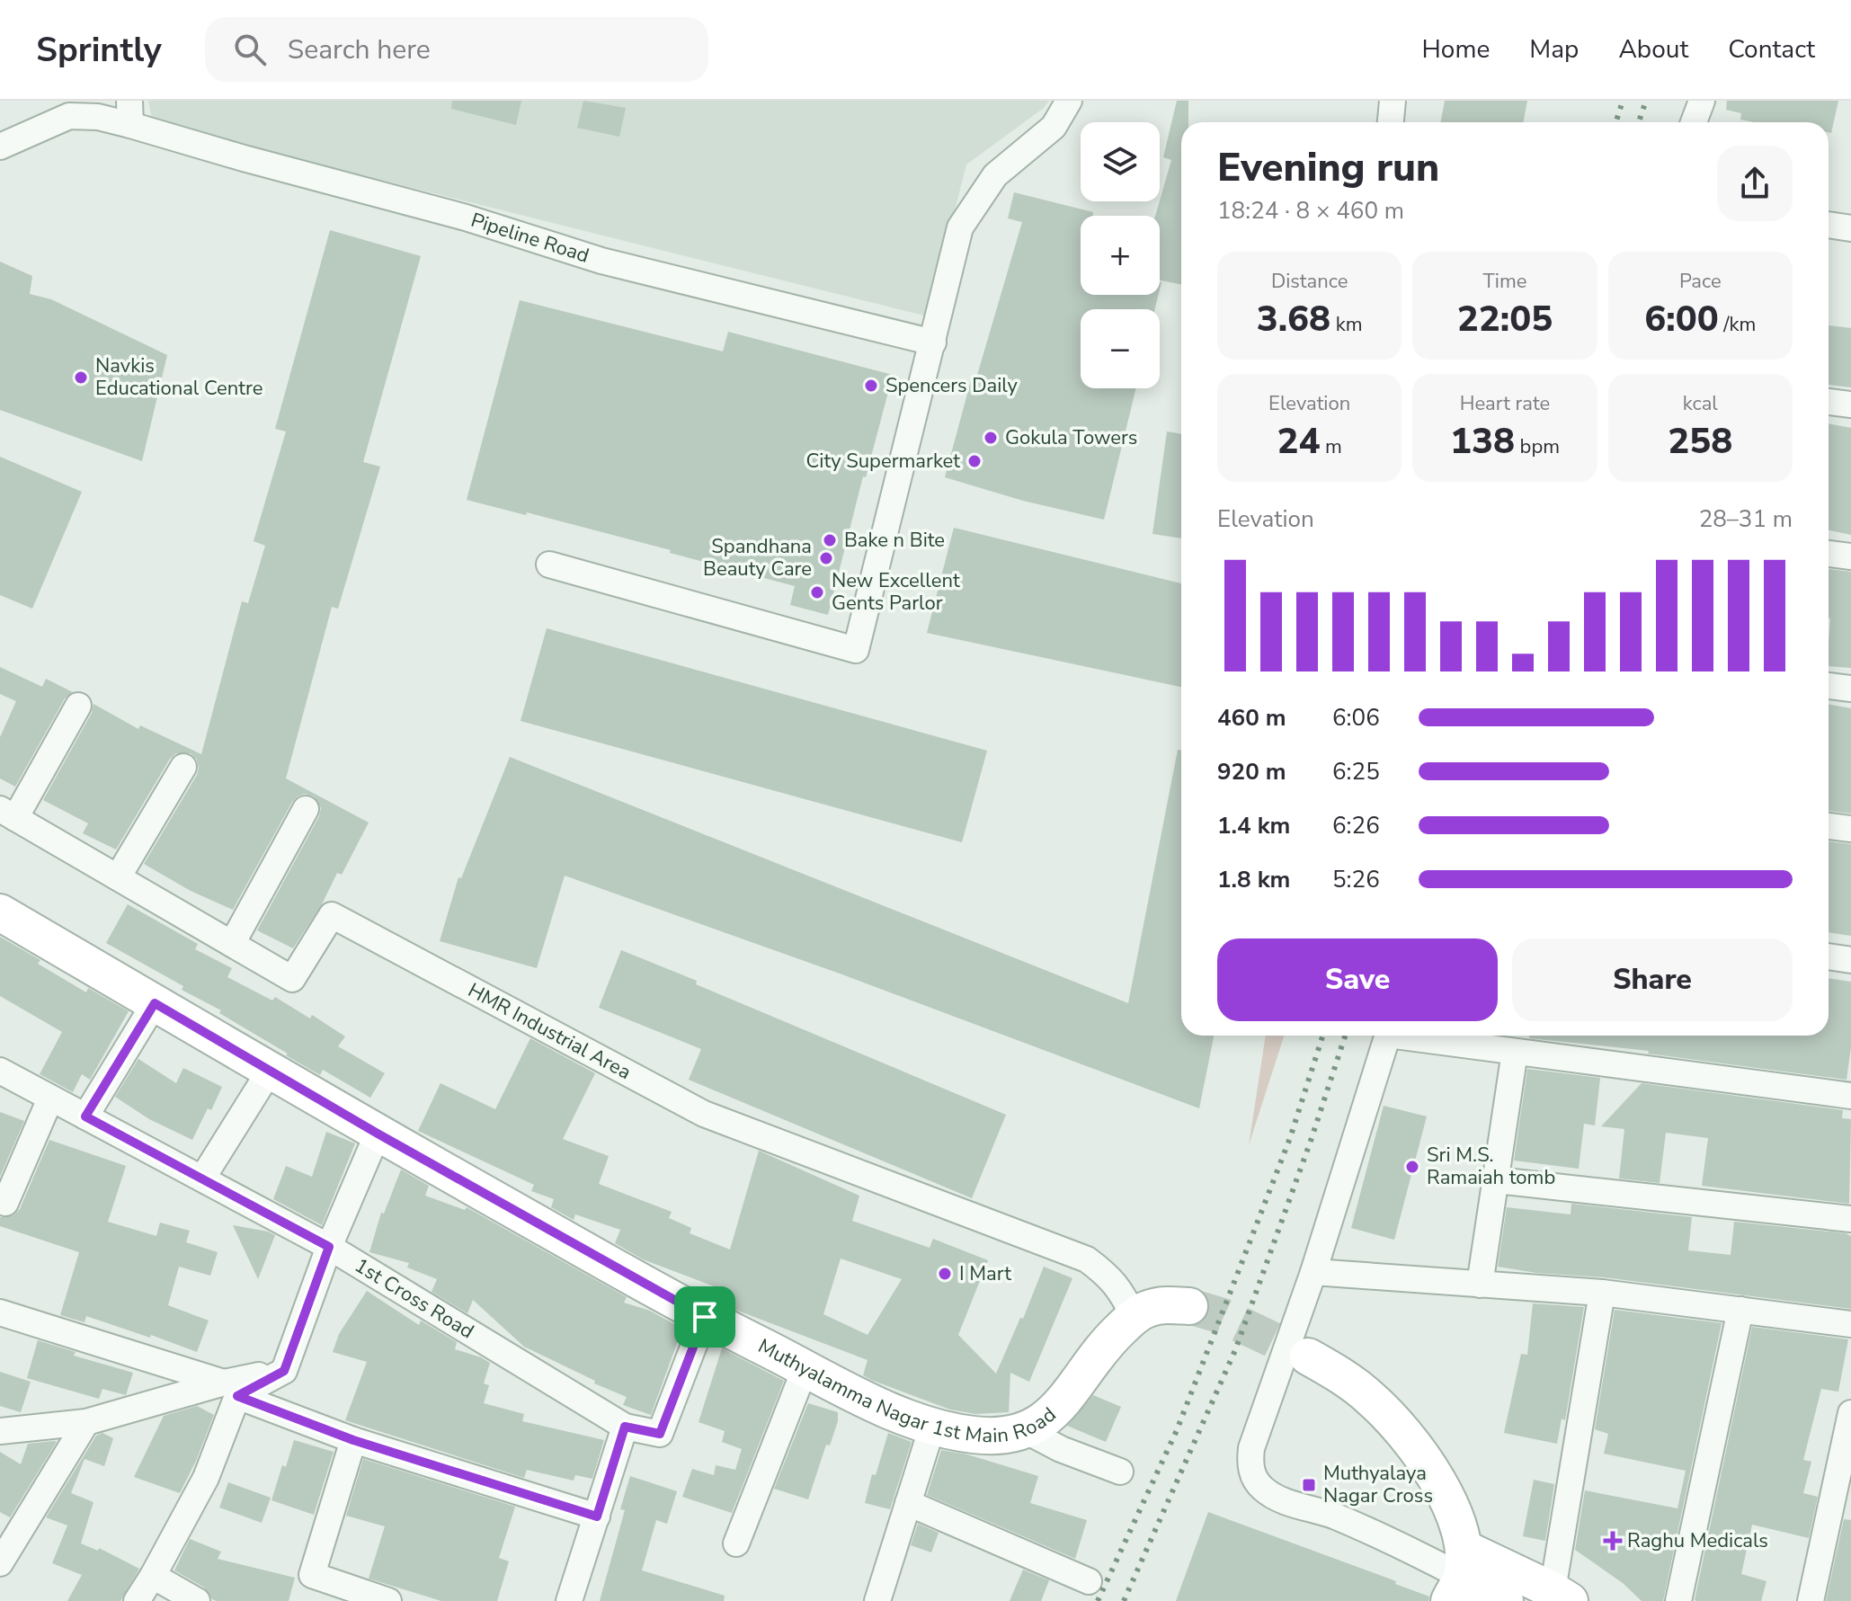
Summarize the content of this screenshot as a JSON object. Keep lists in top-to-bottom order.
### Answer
{
  "streets": {
    "street": [
      "Pipeline Road",
      "HMR Industrial Area",
      "1st Cross Road",
      "Muthyalamma Nagar 1st Main Road"
    ]
  },
  "crossings": [
    ["HMR Industrial Area", "Muthyalamma Nagar 1st Main Road"],
    ["1st Cross Road", "Muthyalamma Nagar 1st Main Road"]
  ],
  "places": {
    "other": [
      "Navkis Educational Centre",
      "Spencers Daily",
      "Gokula Towers",
      "City Supermarket",
      "Bake n Bite",
      "Spandhana Beauty Care",
      "New Excellent Gents Parlor",
      "Sri M.S. Ramaiah tomb",
      "I Mart"
    ],
    "transit": ["Muthyalaya Nagar Cross"],
    "health": ["Raghu Medicals"]
  },
  "page": {
    "header": "Sprintly",
    "search": "Search here",
    "nav": [
      "Home",
      "Map",
      "About",
      "Contact"
    ],
    "map_buttons": ["+", "−"],
    "heading": ["Evening run", "18:24 · 8 × 460 m"],
    "stats": [
      ["Distance", "3.68 km"],
      ["Time", "22:05"],
      ["Pace", "6:00 /km"],
      ["Elevation", "24 m"],
      ["Heart rate", "138 bpm"],
      ["kcal", "258"]
    ],
    "chart": ["Elevation", "28–31 m"],
    "list": [
      {
        "name": "460 m",
        "note": "6:06"
      },
      {
        "name": "920 m",
        "note": "6:25"
      },
      {
        "name": "1.4 km",
        "note": "6:26"
      },
      {
        "name": "1.8 km",
        "note": "5:26"
      }
    ],
    "buttons": ["Save", "Share"]
  }
}
